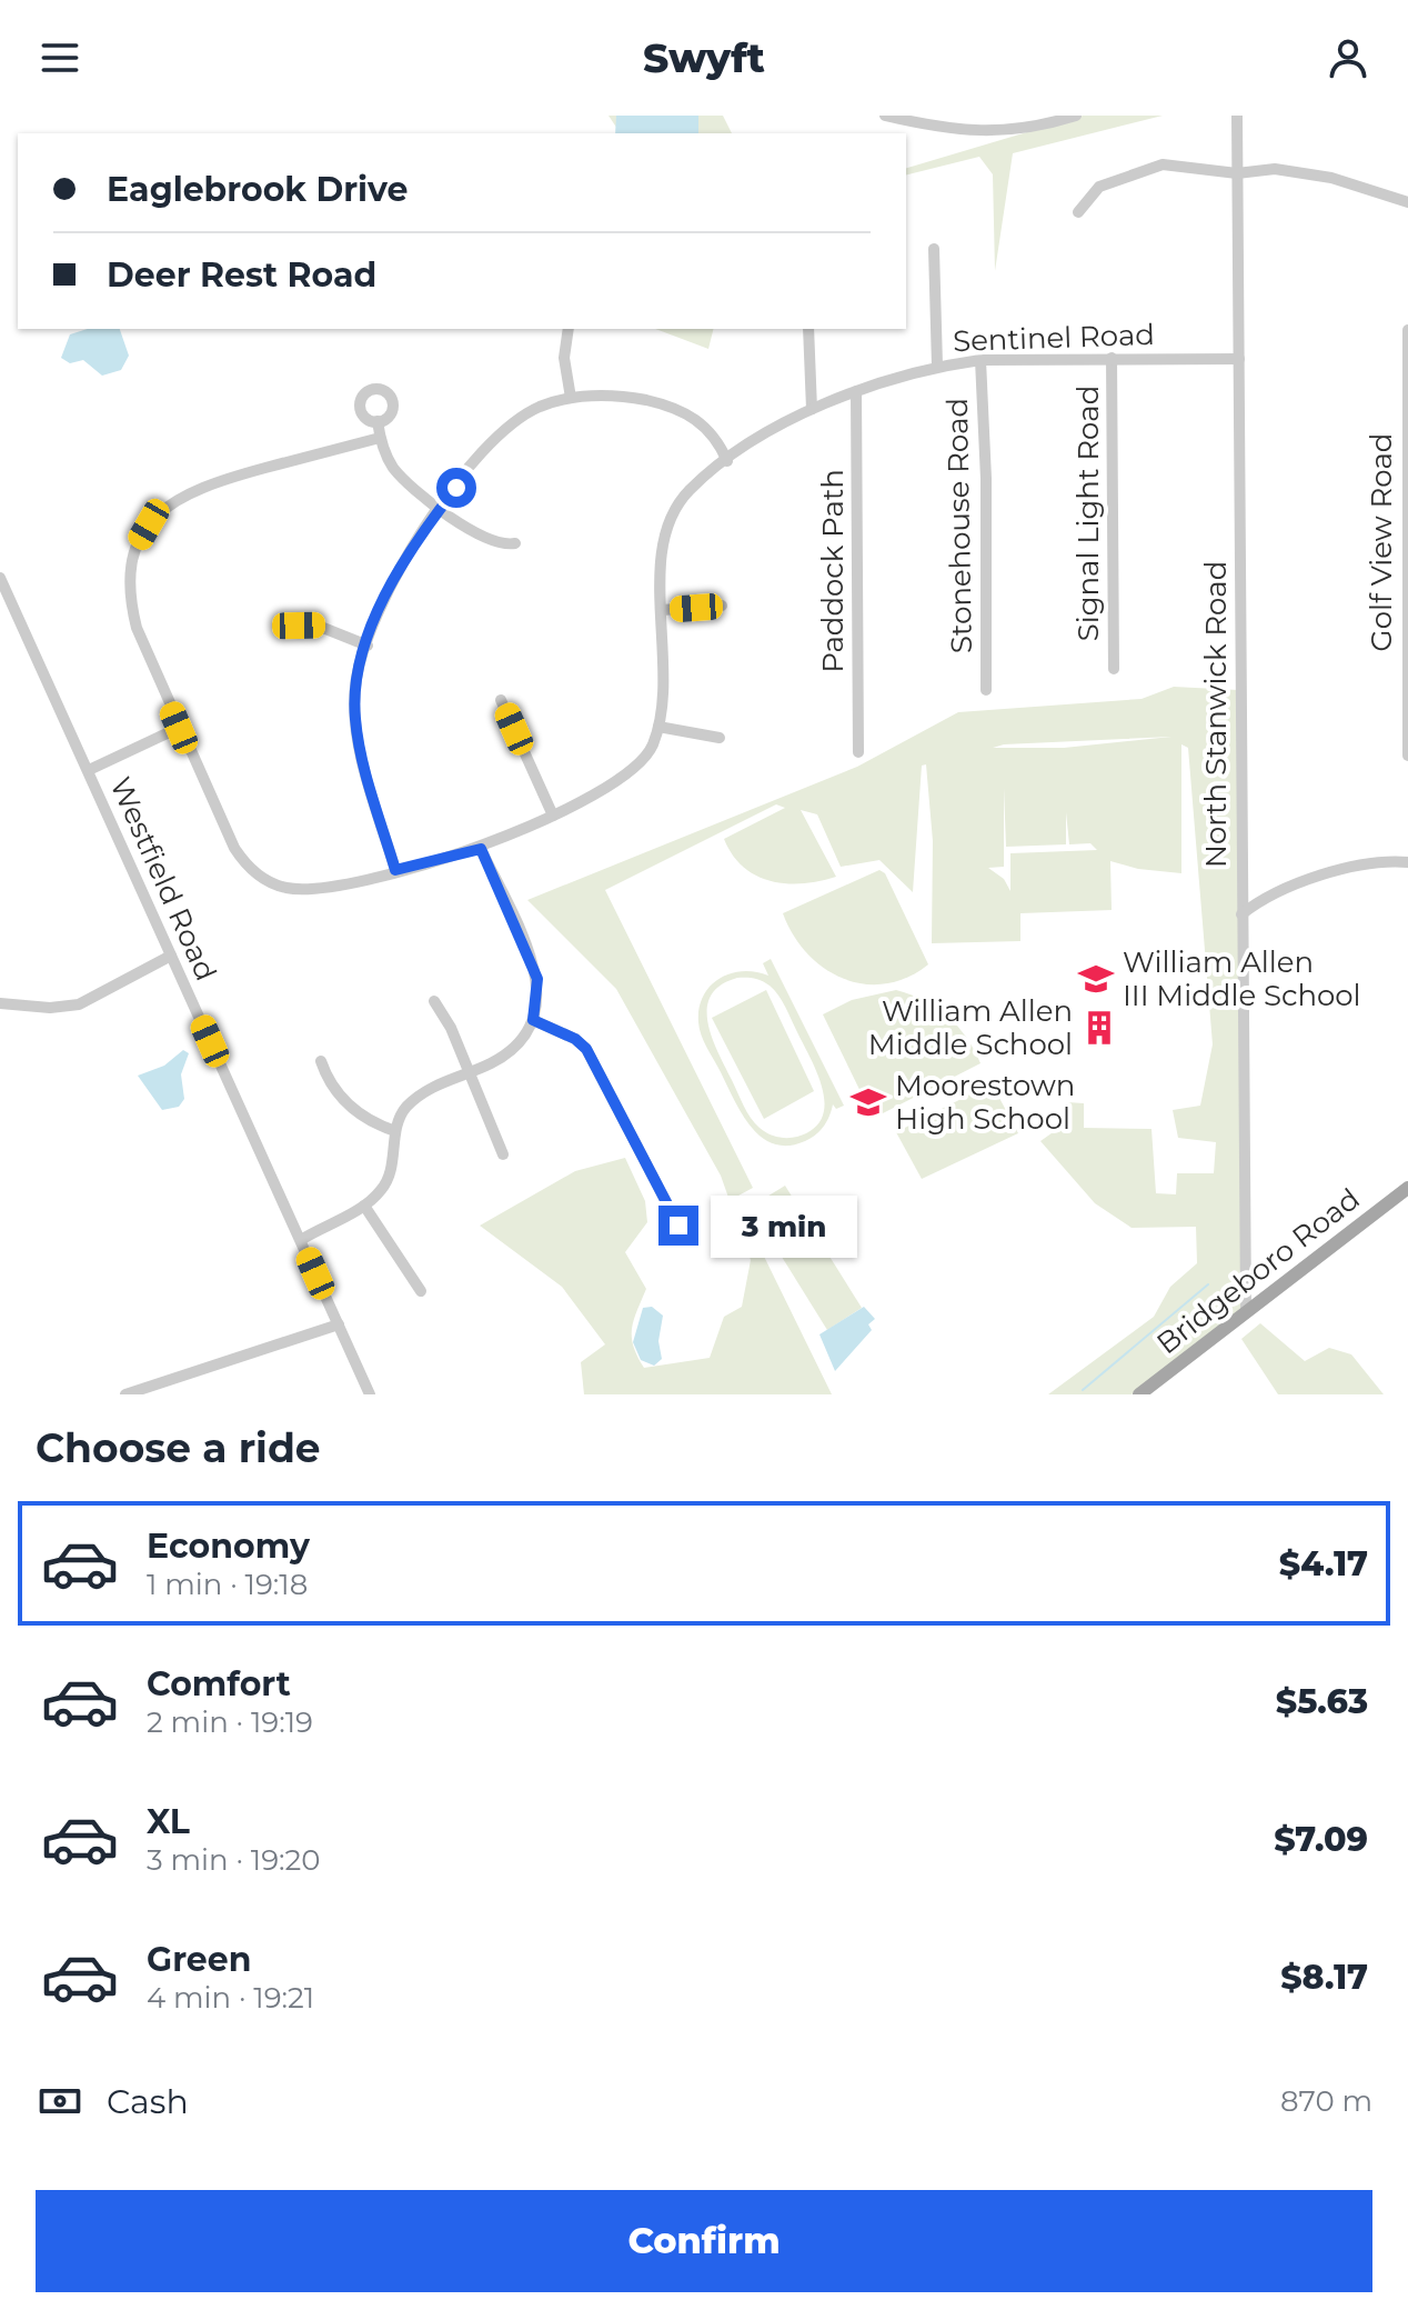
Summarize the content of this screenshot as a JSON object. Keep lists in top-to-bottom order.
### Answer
{
  "streets": {
    "main road": ["Bridgeboro Road"],
    "street": [
      "Sentinel Road",
      "Signal Light Road",
      "Stonehouse Road",
      "Golf View Road",
      "Paddock Path",
      "North Stanwick Road",
      "Westfield Road"
    ]
  },
  "crossings": [
    ["Sentinel Road", "Signal Light Road"],
    ["Sentinel Road", "Stonehouse Road"],
    ["Sentinel Road", "Paddock Path"],
    ["Sentinel Road", "North Stanwick Road"],
    ["North Stanwick Road", "Bridgeboro Road"]
  ],
  "places": {
    "school or university": ["William Allen III Middle School", "Moorestown High School"],
    "building": ["William Allen Middle School"]
  },
  "page": {
    "header": "Swyft",
    "banner": ["Eaglebrook Drive", "Deer Rest Road"],
    "bubble": "3 min",
    "heading": "Choose a ride",
    "list": [
      {
        "name": "Economy",
        "note": "1 min · 19:18",
        "value": "$4.17"
      },
      {
        "name": "Comfort",
        "note": "2 min · 19:19",
        "value": "$5.63"
      },
      {
        "name": "XL",
        "note": "3 min · 19:20",
        "value": "$7.09"
      },
      {
        "name": "Green",
        "note": "4 min · 19:21",
        "value": "$8.17"
      }
    ],
    "pay": ["Cash", "870 m"],
    "buttons": "Confirm"
  }
}
